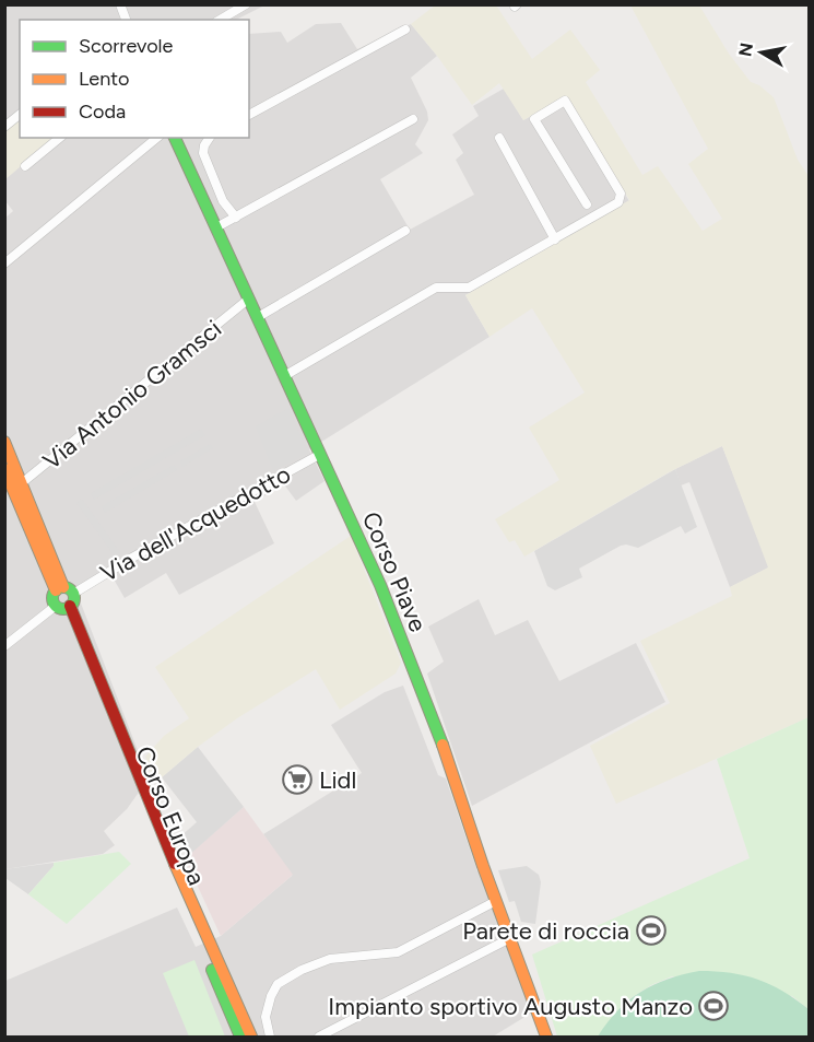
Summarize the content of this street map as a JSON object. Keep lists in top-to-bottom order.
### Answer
{
  "streets": {
    "main road": ["Corso Piave", "Corso Europa"],
    "street": ["Via Antonio Gramsci", "Via dell'Acquedotto"]
  },
  "crossings": [
    ["Via Antonio Gramsci", "Corso Piave"],
    ["Via Antonio Gramsci", "Corso Europa"],
    ["Via dell'Acquedotto", "Corso Piave"],
    ["Via dell'Acquedotto", "Corso Europa"]
  ],
  "places": {
    "supermarket": ["Lidl"],
    "sports": ["Parete di roccia", "Impianto sportivo Augusto Manzo"]
  },
  "legend": ["Scorrevole", "Lento", "Coda"],
  "north": "left"
}
